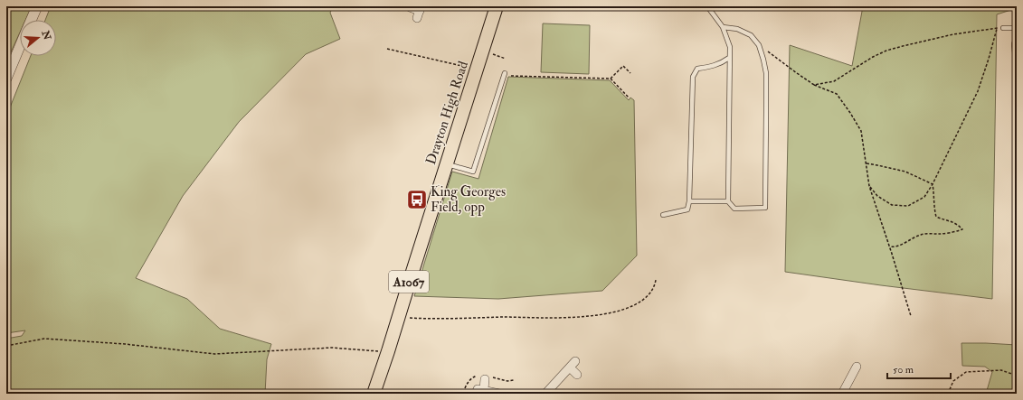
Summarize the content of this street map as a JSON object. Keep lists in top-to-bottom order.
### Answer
{
  "streets": {
    "main road": ["Drayton High Road", "A1067"]
  },
  "places": {
    "bus stop": ["King Georges Field, opp"]
  },
  "scale_bar": "50 m",
  "north": "right"
}
